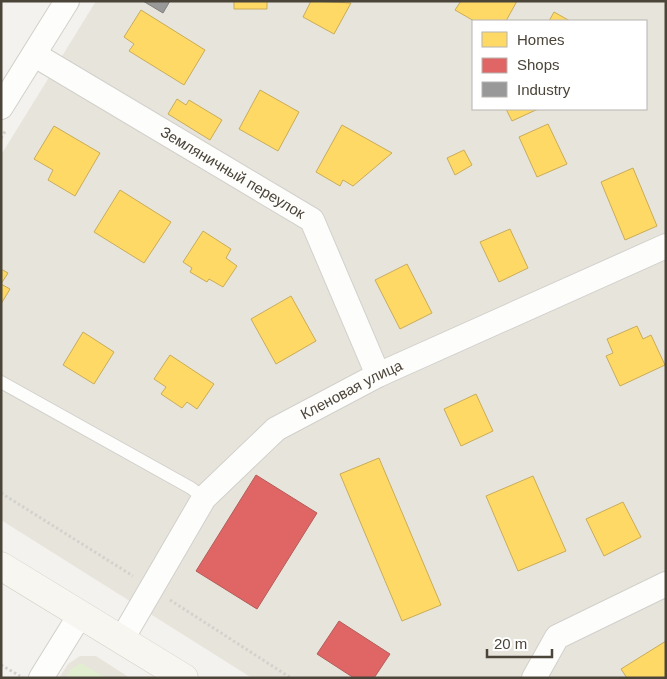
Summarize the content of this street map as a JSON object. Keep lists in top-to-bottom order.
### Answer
{
  "streets": {
    "street": ["Земляничный переулок", "Кленовая улица"]
  },
  "crossings": [
    ["Земляничный переулок", "Кленовая улица"]
  ],
  "legend": ["Homes", "Shops", "Industry"],
  "scale_bar": "20 m"
}
